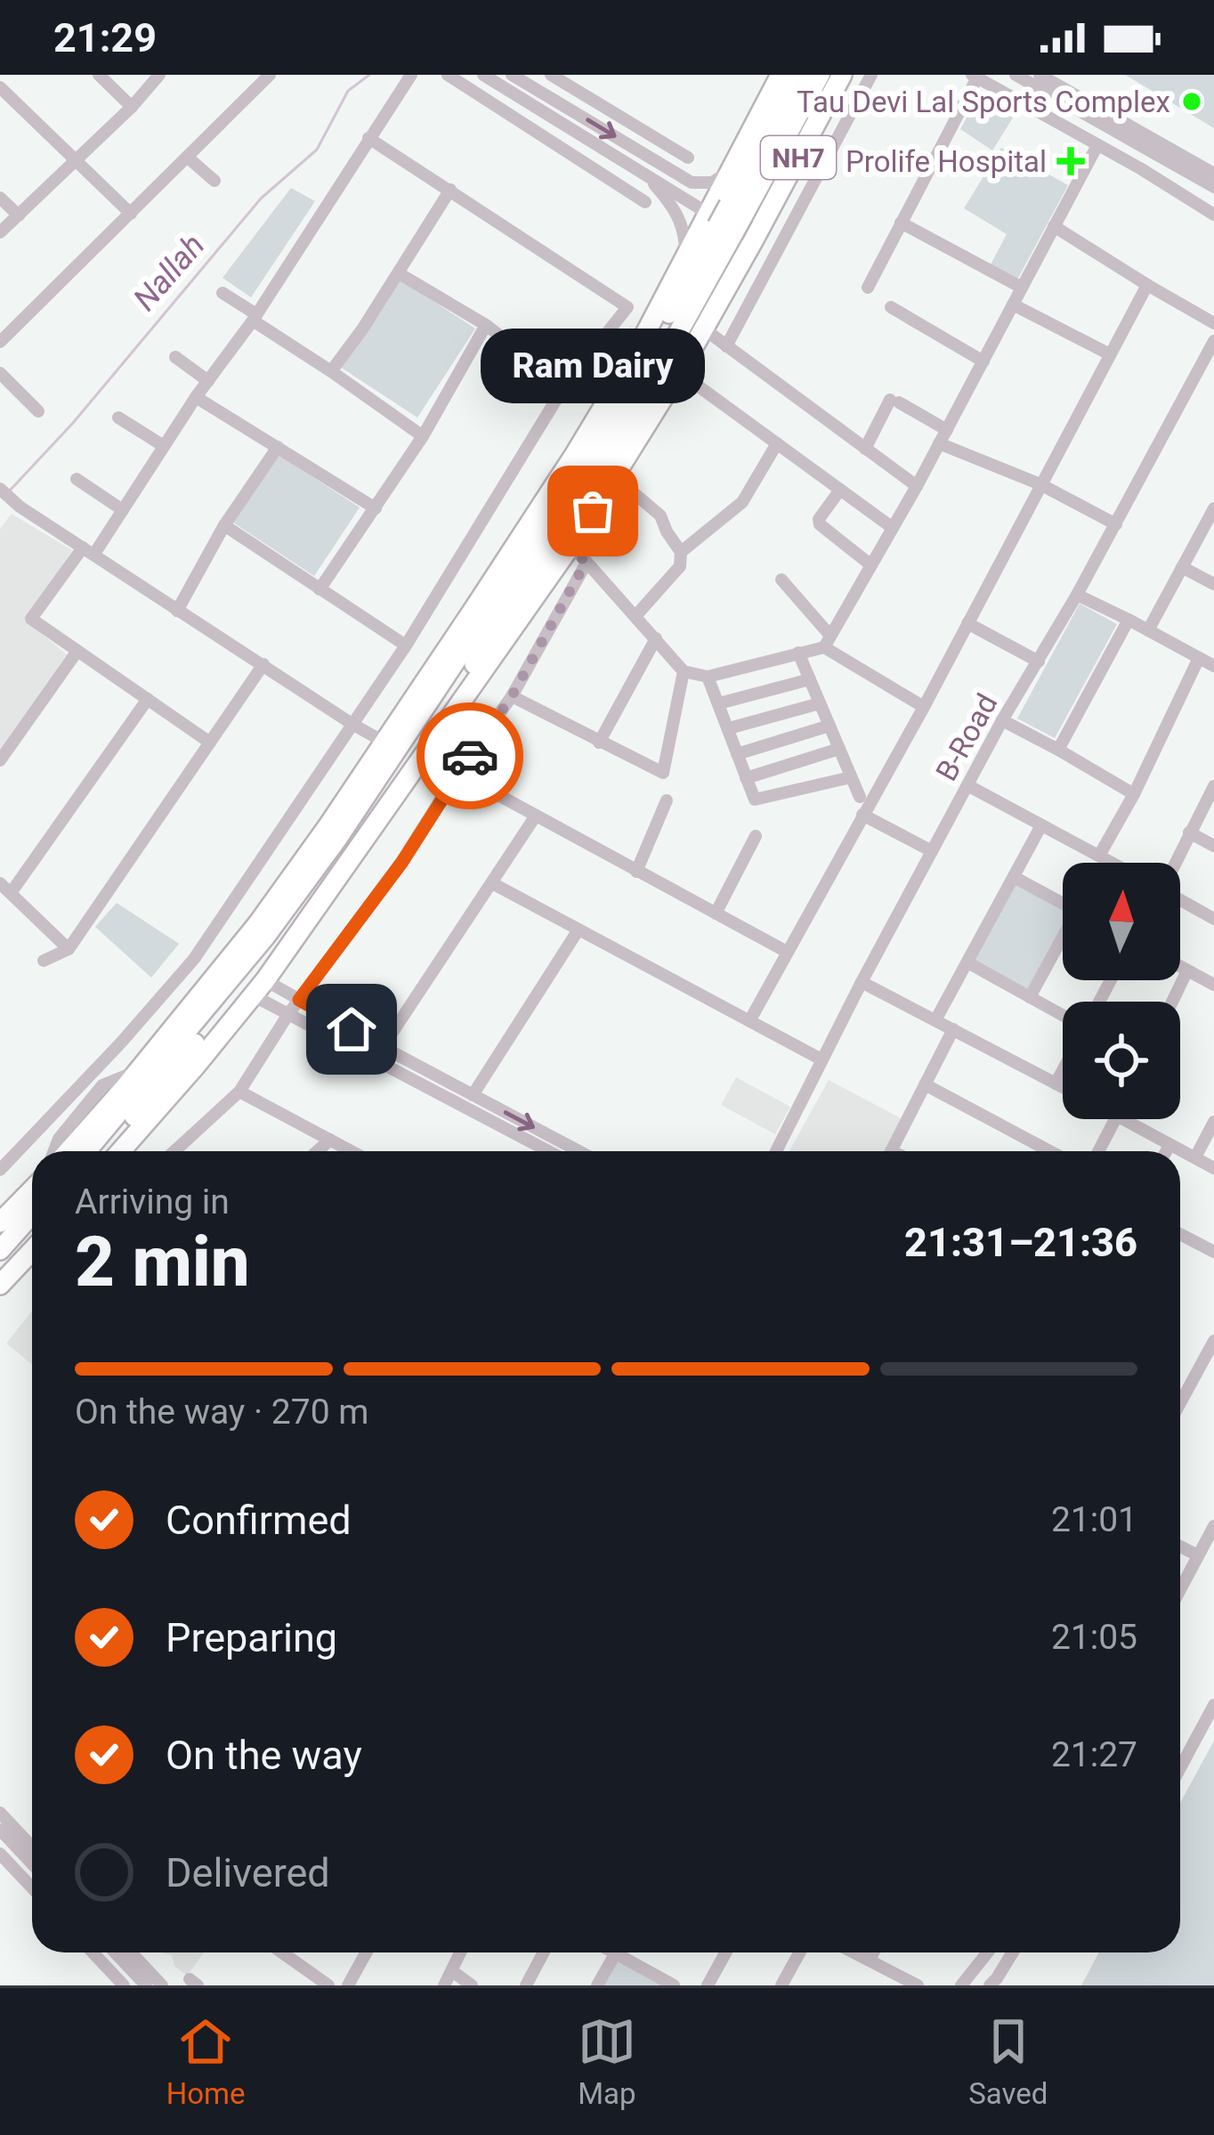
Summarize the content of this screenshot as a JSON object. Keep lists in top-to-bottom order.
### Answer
{
  "streets": {
    "highway": ["NH7"],
    "street": ["B-Road"]
  },
  "water": ["Nallah"],
  "places": {
    "other": ["Tau Devi Lal Sports Complex", "Ram Dairy"],
    "health": ["Prolife Hospital"]
  },
  "north": "top",
  "page": {
    "status": "21:29",
    "bubble": "Ram Dairy",
    "heading": ["2 min", "Arriving in", "21:31–21:36"],
    "bar": "On the way · 270 m",
    "list": [
      ["Confirmed", "21:01"],
      ["Preparing", "21:05"],
      ["On the way", "21:27"],
      "Delivered"
    ],
    "tabs": ["Home", "Map", "Saved"]
  }
}
